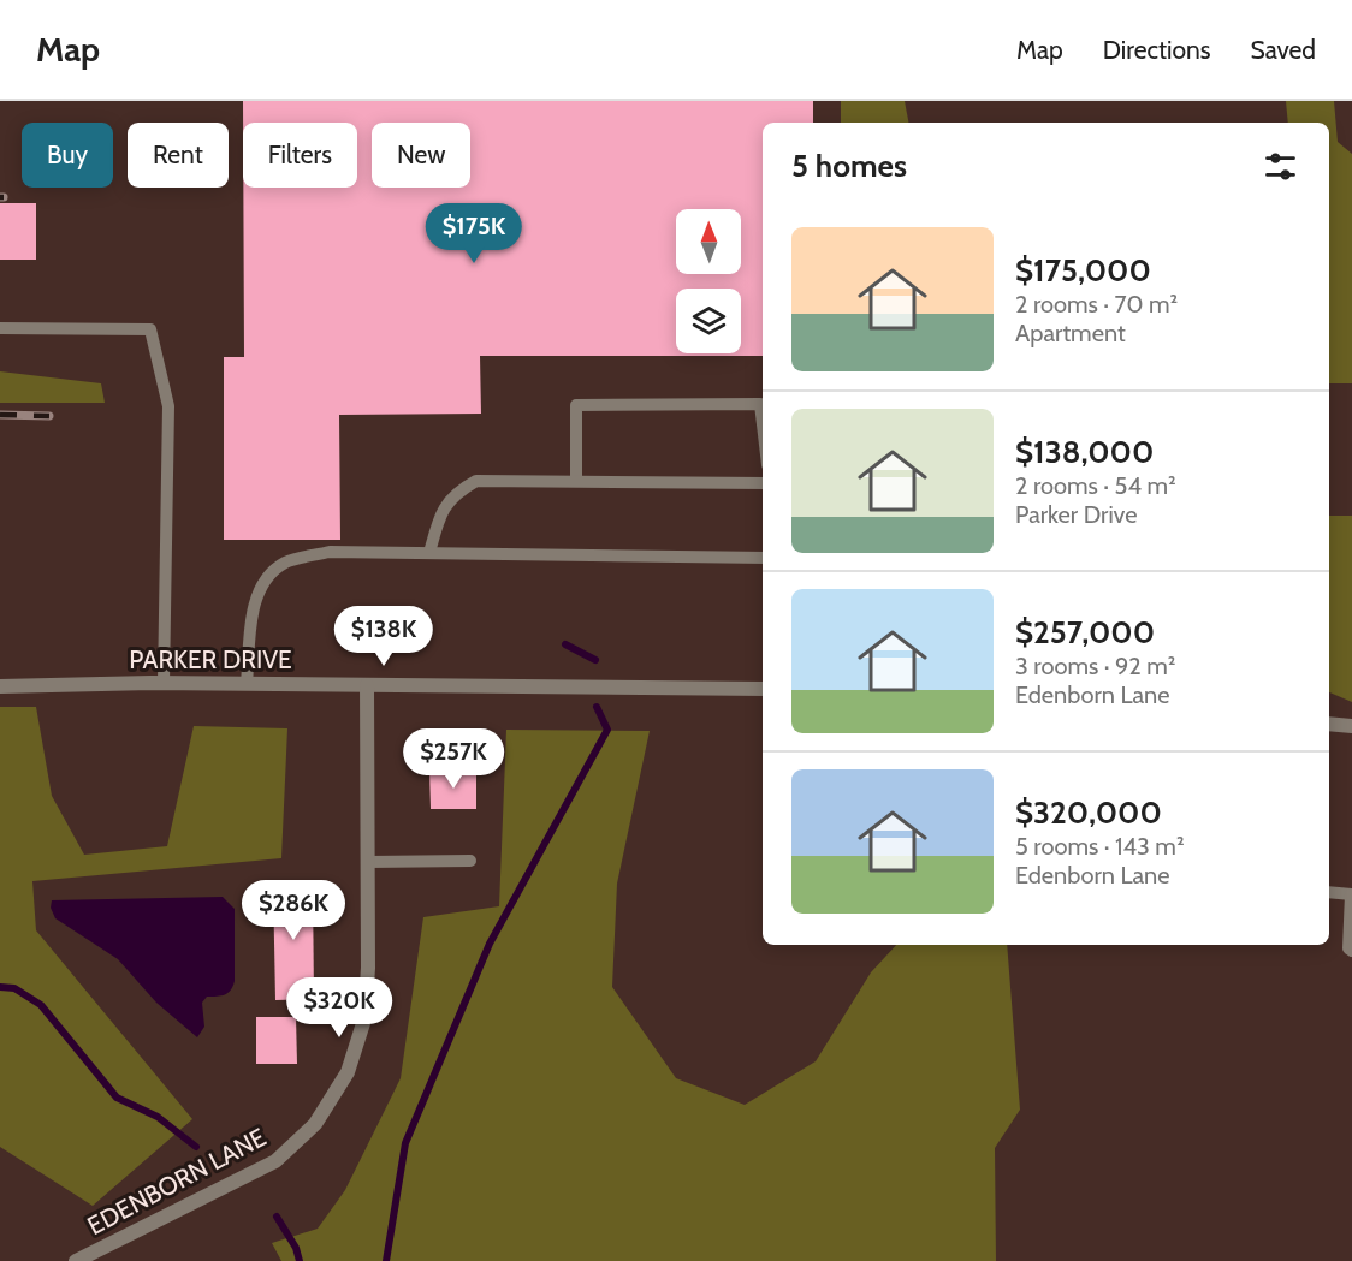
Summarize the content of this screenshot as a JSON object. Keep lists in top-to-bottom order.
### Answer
{
  "streets": {
    "street": ["PARKER DRIVE", "EDENBORN LANE"]
  },
  "crossings": [
    ["PARKER DRIVE", "EDENBORN LANE"]
  ],
  "north": "top",
  "page": {
    "header": "Map",
    "nav": ["Map", "Directions", "Saved"],
    "chip": [
      "Buy",
      "Rent",
      "Filters",
      "New"
    ],
    "heading": "5 homes",
    "price": [
      "$175K",
      "$138K",
      "$257K",
      "$286K",
      "$320K"
    ],
    "list": [
      {
        "name": "$175,000",
        "note": "2 rooms · 70 m² · Apartment"
      },
      {
        "name": "$138,000",
        "note": "2 rooms · 54 m² · Parker Drive"
      },
      {
        "name": "$257,000",
        "note": "3 rooms · 92 m² · Edenborn Lane"
      },
      {
        "name": "$320,000",
        "note": "5 rooms · 143 m² · Edenborn Lane"
      }
    ]
  }
}
